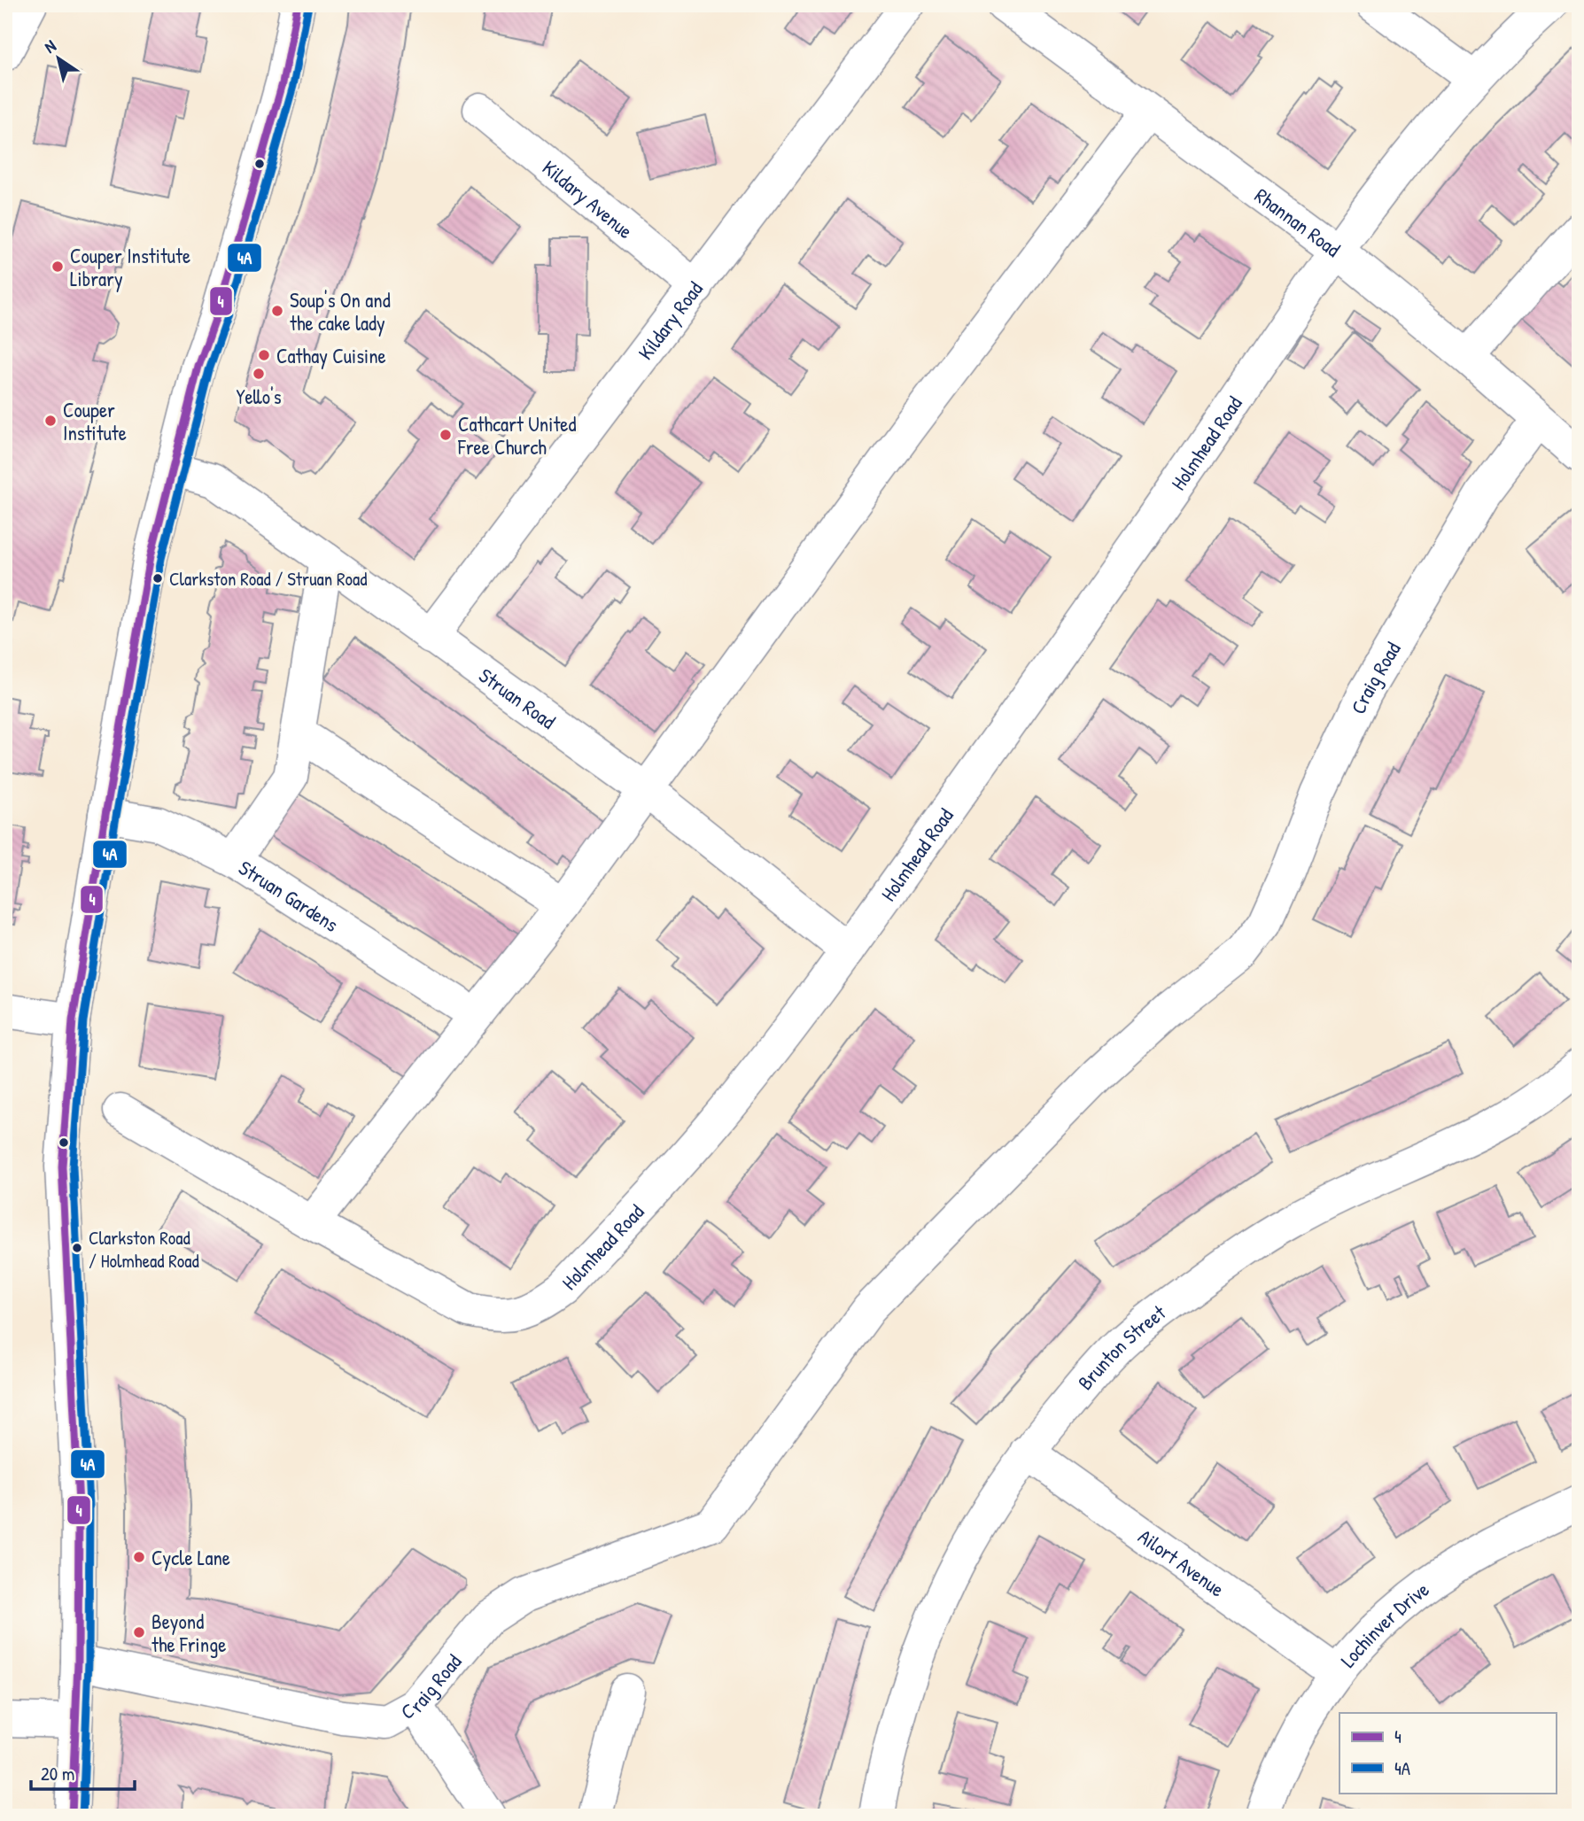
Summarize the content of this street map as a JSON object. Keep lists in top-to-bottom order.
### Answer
{
  "streets": {
    "street": [
      "Kildary Avenue",
      "Rhannan Road",
      "Kildary Road",
      "Holmhead Road",
      "Craig Road",
      "Struan Road",
      "Struan Gardens",
      "Brunton Street",
      "Ailort Avenue",
      "Lochinver Drive"
    ]
  },
  "crossings": [
    ["Kildary Avenue", "Kildary Road"],
    ["Rhannan Road", "Holmhead Road"],
    ["Rhannan Road", "Craig Road"],
    ["Kildary Road", "Struan Road"],
    ["Holmhead Road", "Struan Road"],
    ["Brunton Street", "Ailort Avenue"],
    ["Ailort Avenue", "Lochinver Drive"]
  ],
  "places": [
    "Couper Institute Library",
    "Soup's On and the cake lady",
    "Cathay Cuisine",
    "Yello's",
    "Couper Institute",
    "Cathcart United Free Church",
    "Clarkston Road / Struan Road",
    "Clarkston Road / Holmhead Road",
    "Cycle Lane",
    "Beyond the Fringe"
  ],
  "lines": ["transit line 4", "transit line 4A"],
  "legend": ["4", "4A"],
  "scale_bar": "20 m",
  "north": "top left"
}
